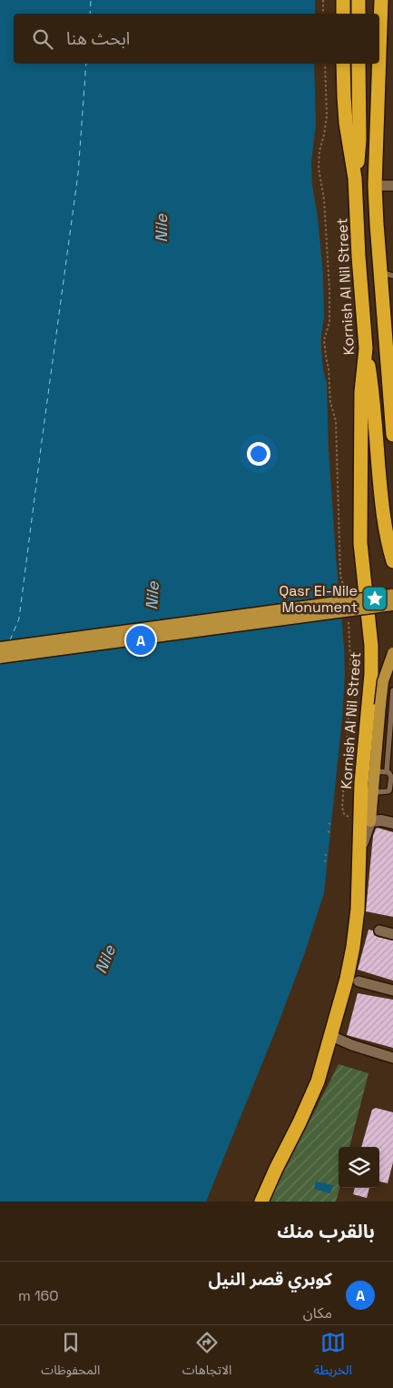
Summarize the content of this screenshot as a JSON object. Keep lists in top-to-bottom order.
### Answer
{
  "streets": {
    "highway": ["Kornish Al Nil Street"]
  },
  "water": ["Nile"],
  "places": {
    "place": ["Qasr El-Nile Monument"]
  },
  "page": {
    "search": "ابحث هنا",
    "pins": "A",
    "heading": "بالقرب منك",
    "list": [
      {
        "mark": "A",
        "name": "كوبري قصر النيل",
        "note": "مكان",
        "value": "160 m"
      }
    ],
    "nav": ["الخريطة", "الاتجاهات", "المحفوظات"]
  }
}
